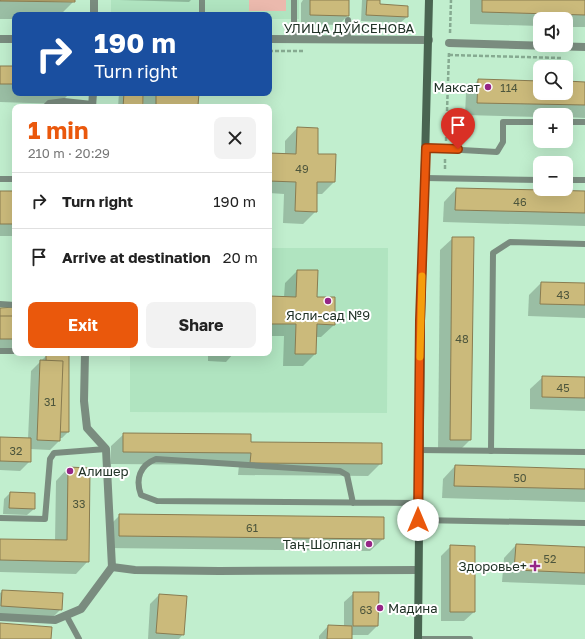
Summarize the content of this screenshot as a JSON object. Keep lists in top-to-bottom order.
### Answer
{
  "streets": {
    "street": ["УЛИЦА ДУЙСЕНОВА"]
  },
  "places": {
    "other": [
      "Максат",
      "Ясли-сад №9",
      "Алишер",
      "Таң-Шолпан",
      "Мадина"
    ],
    "health": ["Здоровье+"]
  },
  "house_numbers": [
    "114",
    "49",
    "46",
    "43",
    "48",
    "45",
    "31",
    "32",
    "50",
    "33",
    "61",
    "52",
    "63"
  ],
  "page": {
    "map_buttons": ["+", "−"],
    "turn": ["190 m", "Turn right"],
    "heading": ["1 min", "210 m · 20:29"],
    "list": [
      {
        "name": "Turn right",
        "value": "190 m"
      },
      {
        "name": "Arrive at destination",
        "value": "20 m"
      }
    ],
    "buttons": ["Exit", "Share"]
  }
}
